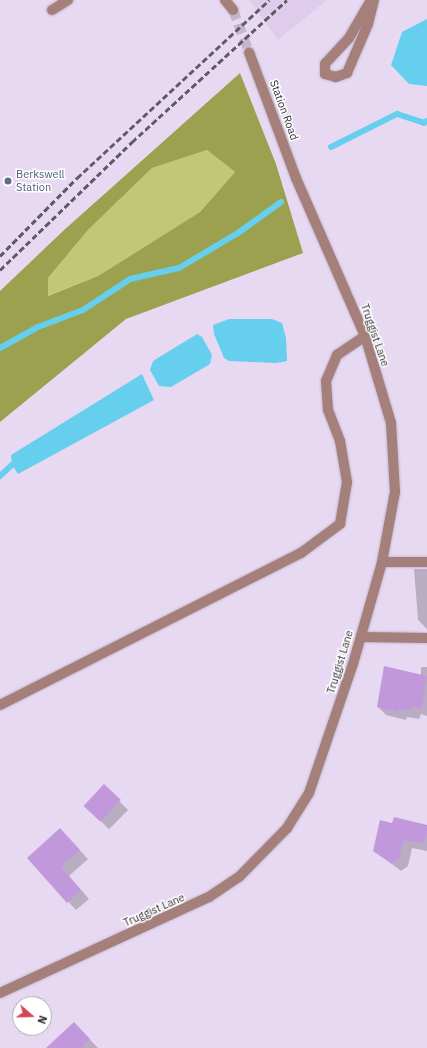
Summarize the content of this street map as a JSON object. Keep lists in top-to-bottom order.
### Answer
{
  "streets": {
    "street": ["Station Road", "Truggist Lane"]
  },
  "crossings": [
    ["Station Road", "Truggist Lane"]
  ],
  "places": ["Berkswell Station"],
  "north": "right"
}
